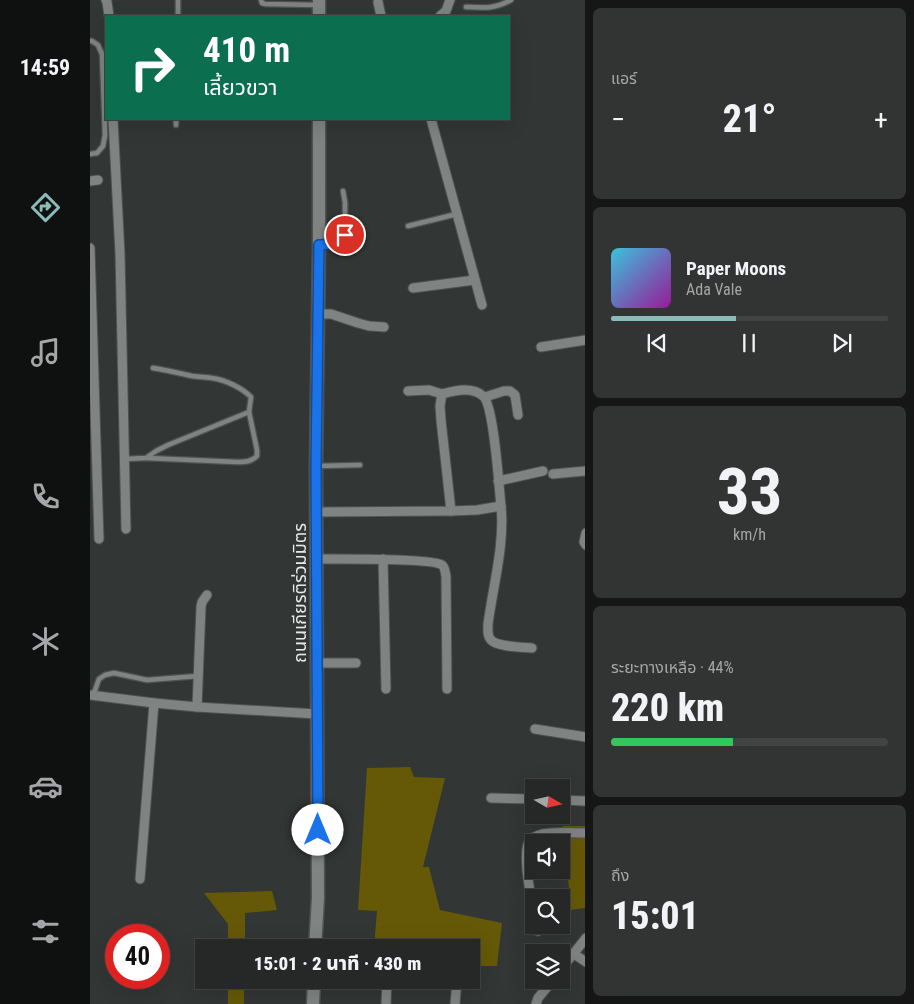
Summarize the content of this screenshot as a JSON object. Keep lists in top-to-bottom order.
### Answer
{
  "streets": {
    "street": ["ถนนเกียรติร่วมมิตร"]
  },
  "north": "right",
  "page": {
    "tabs": "14:59",
    "tile": [
      "แอร์",
      ["33", "km/h"],
      ["ระยะทางเหลือ · 44%", "220 km"],
      ["ถึง", "15:01"]
    ],
    "turn": ["410 m", "เลี้ยวขวา"],
    "heat": ["−", "21°", "+"],
    "song": ["Paper Moons", "Ada Vale"],
    "limit": "40",
    "trip": "15:01 · 2 นาที · 430 m"
  }
}
